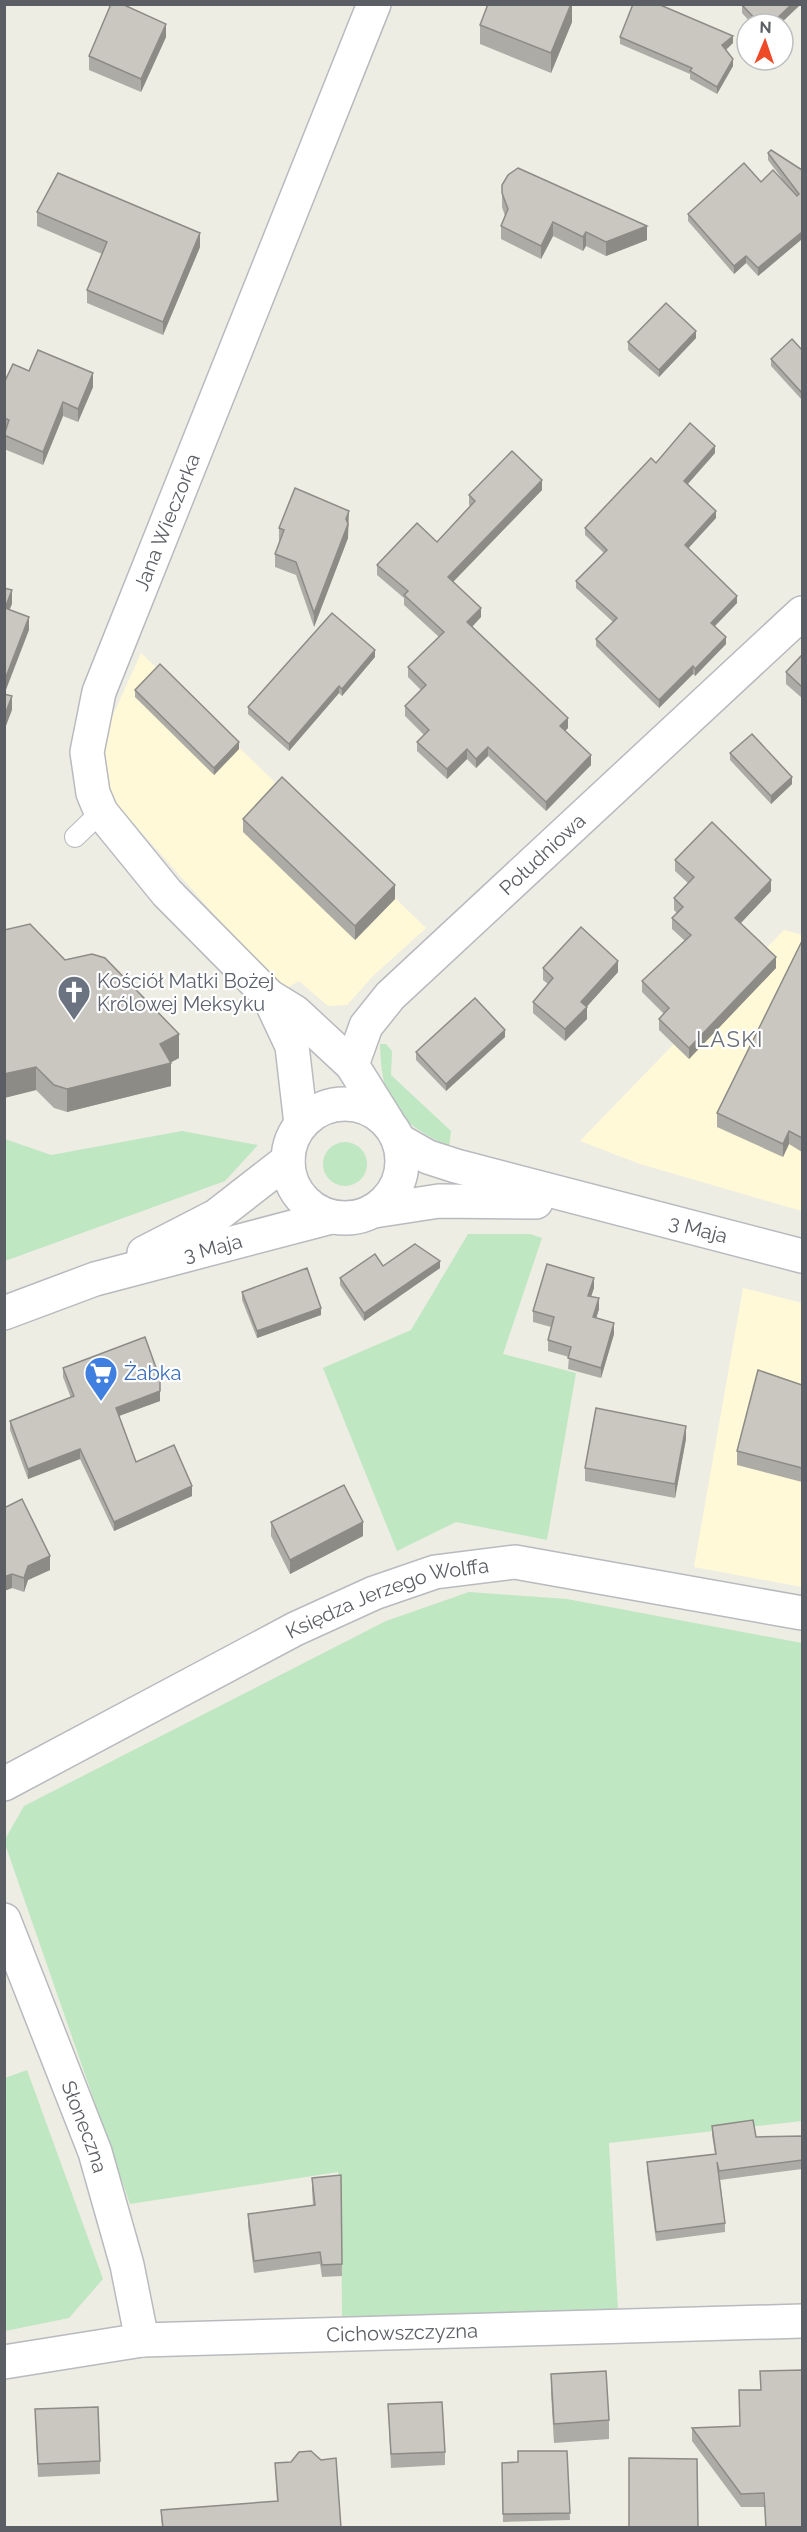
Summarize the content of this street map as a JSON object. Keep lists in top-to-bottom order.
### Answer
{
  "streets": {
    "street": [
      "Jana Wieczorka",
      "Południowa",
      "3 Maja",
      "Księdza Jerzego Wolffa",
      "Słoneczna",
      "Cichowszczyzna"
    ]
  },
  "crossings": [
    ["Jana Wieczorka", "Południowa"],
    ["Jana Wieczorka", "3 Maja"],
    ["Słoneczna", "Cichowszczyzna"]
  ],
  "districts": ["LASKI"],
  "places": {
    "church": ["Kościół Matki Bożej Królowej Meksyku"],
    "supermarket": ["Żabka"]
  },
  "north": "top"
}
